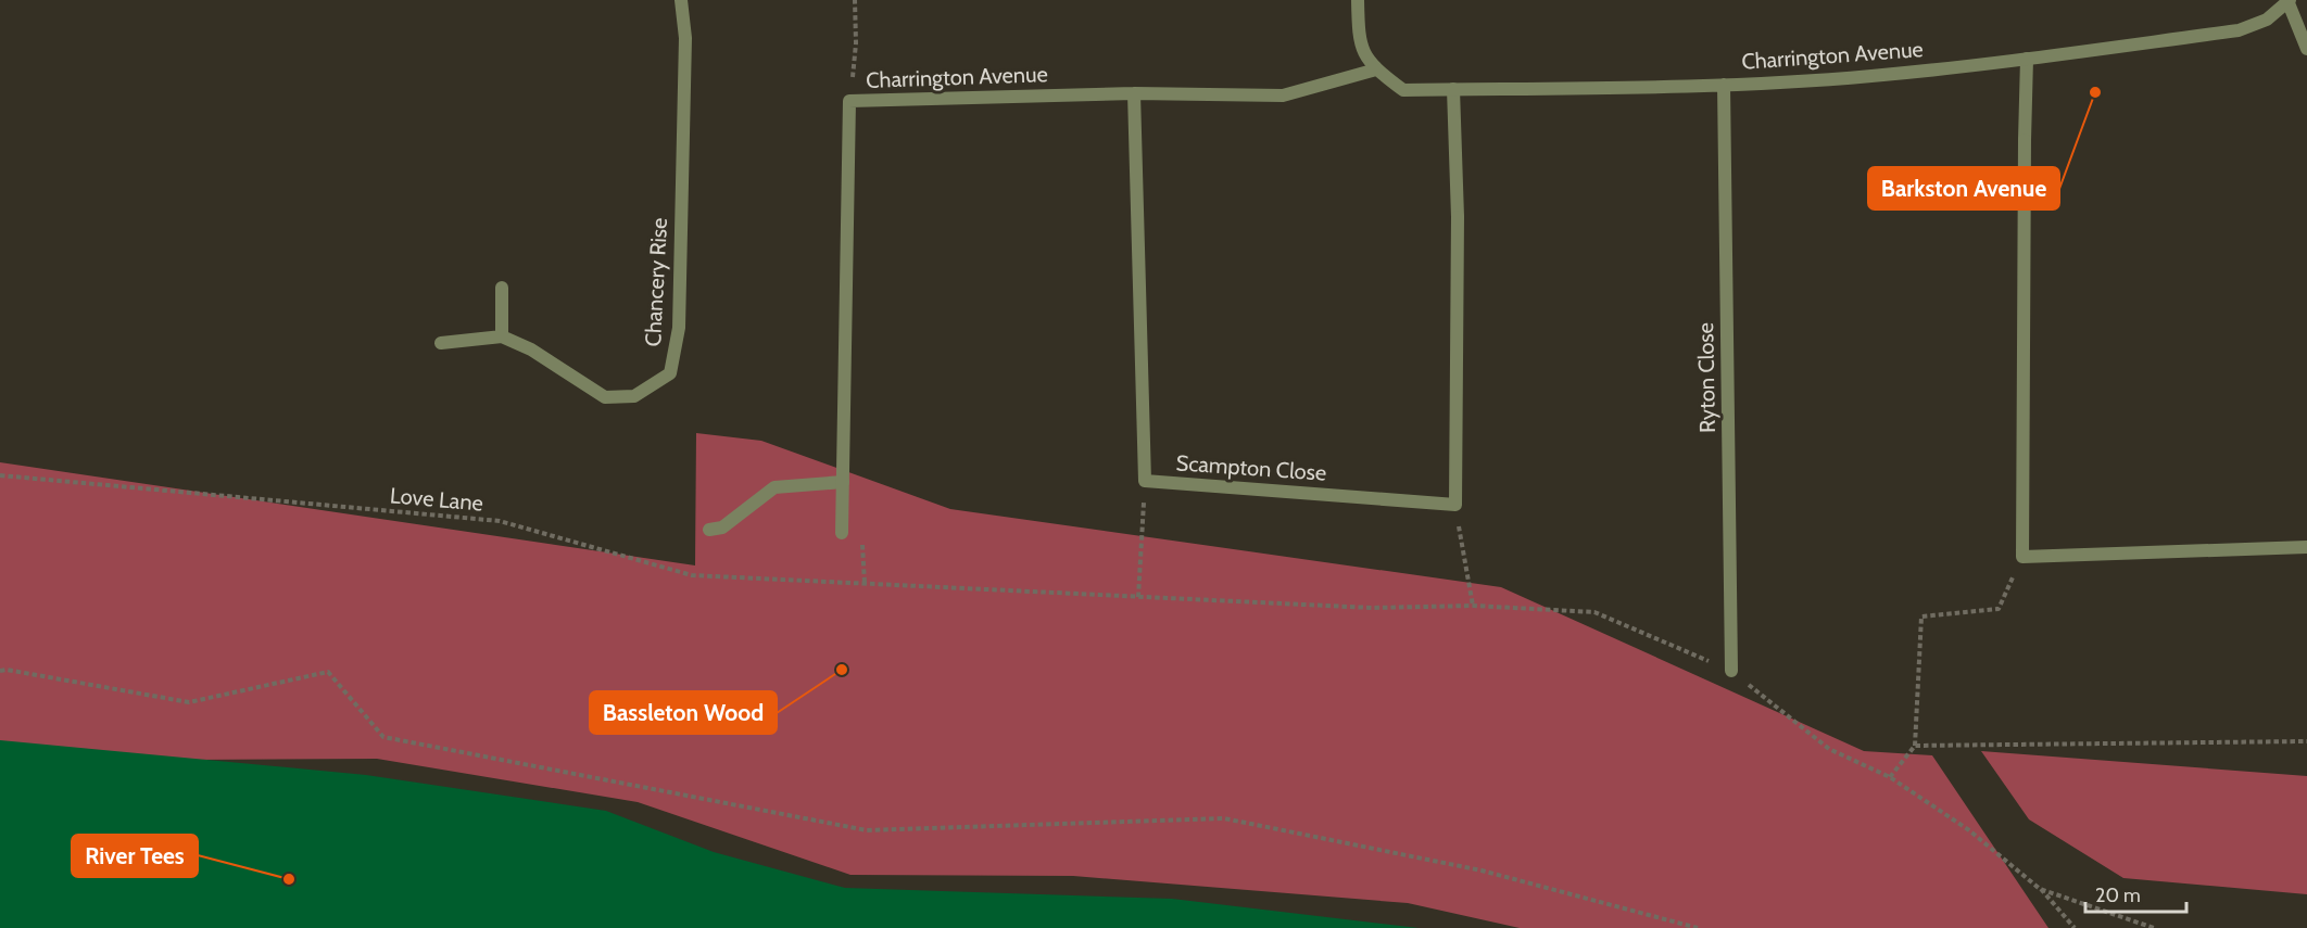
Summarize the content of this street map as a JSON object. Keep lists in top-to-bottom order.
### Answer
{
  "streets": {
    "street": [
      "Charrington Avenue",
      "Chancery Rise",
      "Ryton Close",
      "Scampton Close"
    ],
    "path": ["Love Lane"]
  },
  "crossings": [
    ["Charrington Avenue", "Ryton Close"],
    ["Charrington Avenue", "Scampton Close"],
    ["Ryton Close", "Love Lane"]
  ],
  "places": ["Barkston Avenue", "Bassleton Wood", "River Tees"],
  "scale_bar": "20 m"
}
